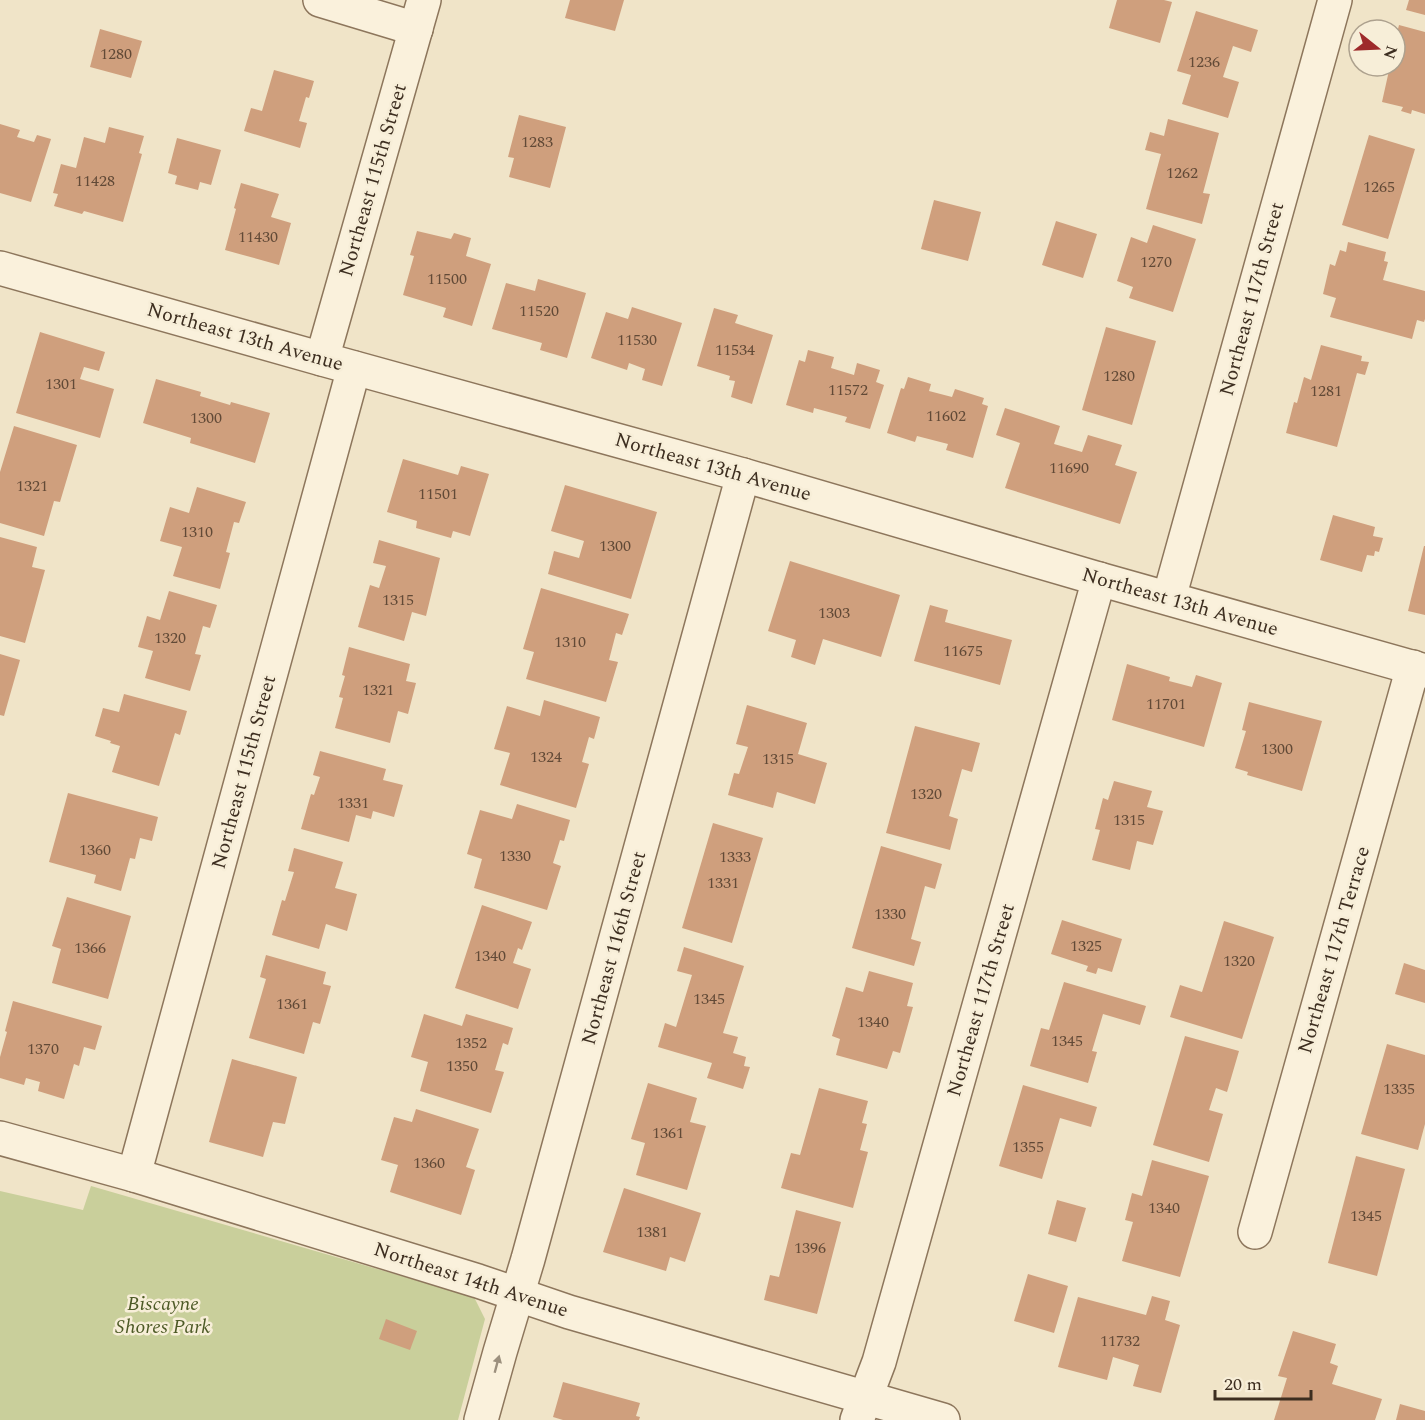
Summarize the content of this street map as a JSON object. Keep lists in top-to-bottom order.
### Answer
{
  "streets": {
    "street": [
      "Northeast 115th Street",
      "Northeast 117th Street",
      "Northeast 13th Avenue",
      "Northeast 116th Street",
      "Northeast 117th Terrace",
      "Northeast 14th Avenue"
    ]
  },
  "crossings": [
    ["Northeast 115th Street", "Northeast 13th Avenue"],
    ["Northeast 115th Street", "Northeast 14th Avenue"],
    ["Northeast 117th Street", "Northeast 13th Avenue"],
    ["Northeast 117th Street", "Northeast 14th Avenue"],
    ["Northeast 13th Avenue", "Northeast 116th Street"],
    ["Northeast 13th Avenue", "Northeast 117th Terrace"],
    ["Northeast 116th Street", "Northeast 14th Avenue"]
  ],
  "parks": ["Biscayne Shores Park"],
  "house_numbers": [
    "1280",
    "1236",
    "1283",
    "1262",
    "11428",
    "1265",
    "11430",
    "1270",
    "11500",
    "11520",
    "11530",
    "11534",
    "1280",
    "1301",
    "11572",
    "1281",
    "11602",
    "1300",
    "11690",
    "1321",
    "11501",
    "1310",
    "1300",
    "1315",
    "1303",
    "1320",
    "1310",
    "11675",
    "1321",
    "11701",
    "1300",
    "1324",
    "1315",
    "1320",
    "1331",
    "1315",
    "1360",
    "1330",
    "1333",
    "1331",
    "1330",
    "1325",
    "1366",
    "1340",
    "1320",
    "1345",
    "1361",
    "1340",
    "1345",
    "1352",
    "1370",
    "1350",
    "1335",
    "1361",
    "1355",
    "1360",
    "1340",
    "1345",
    "1381",
    "1396",
    "11732"
  ],
  "scale_bar": "20 m",
  "north": "right"
}
